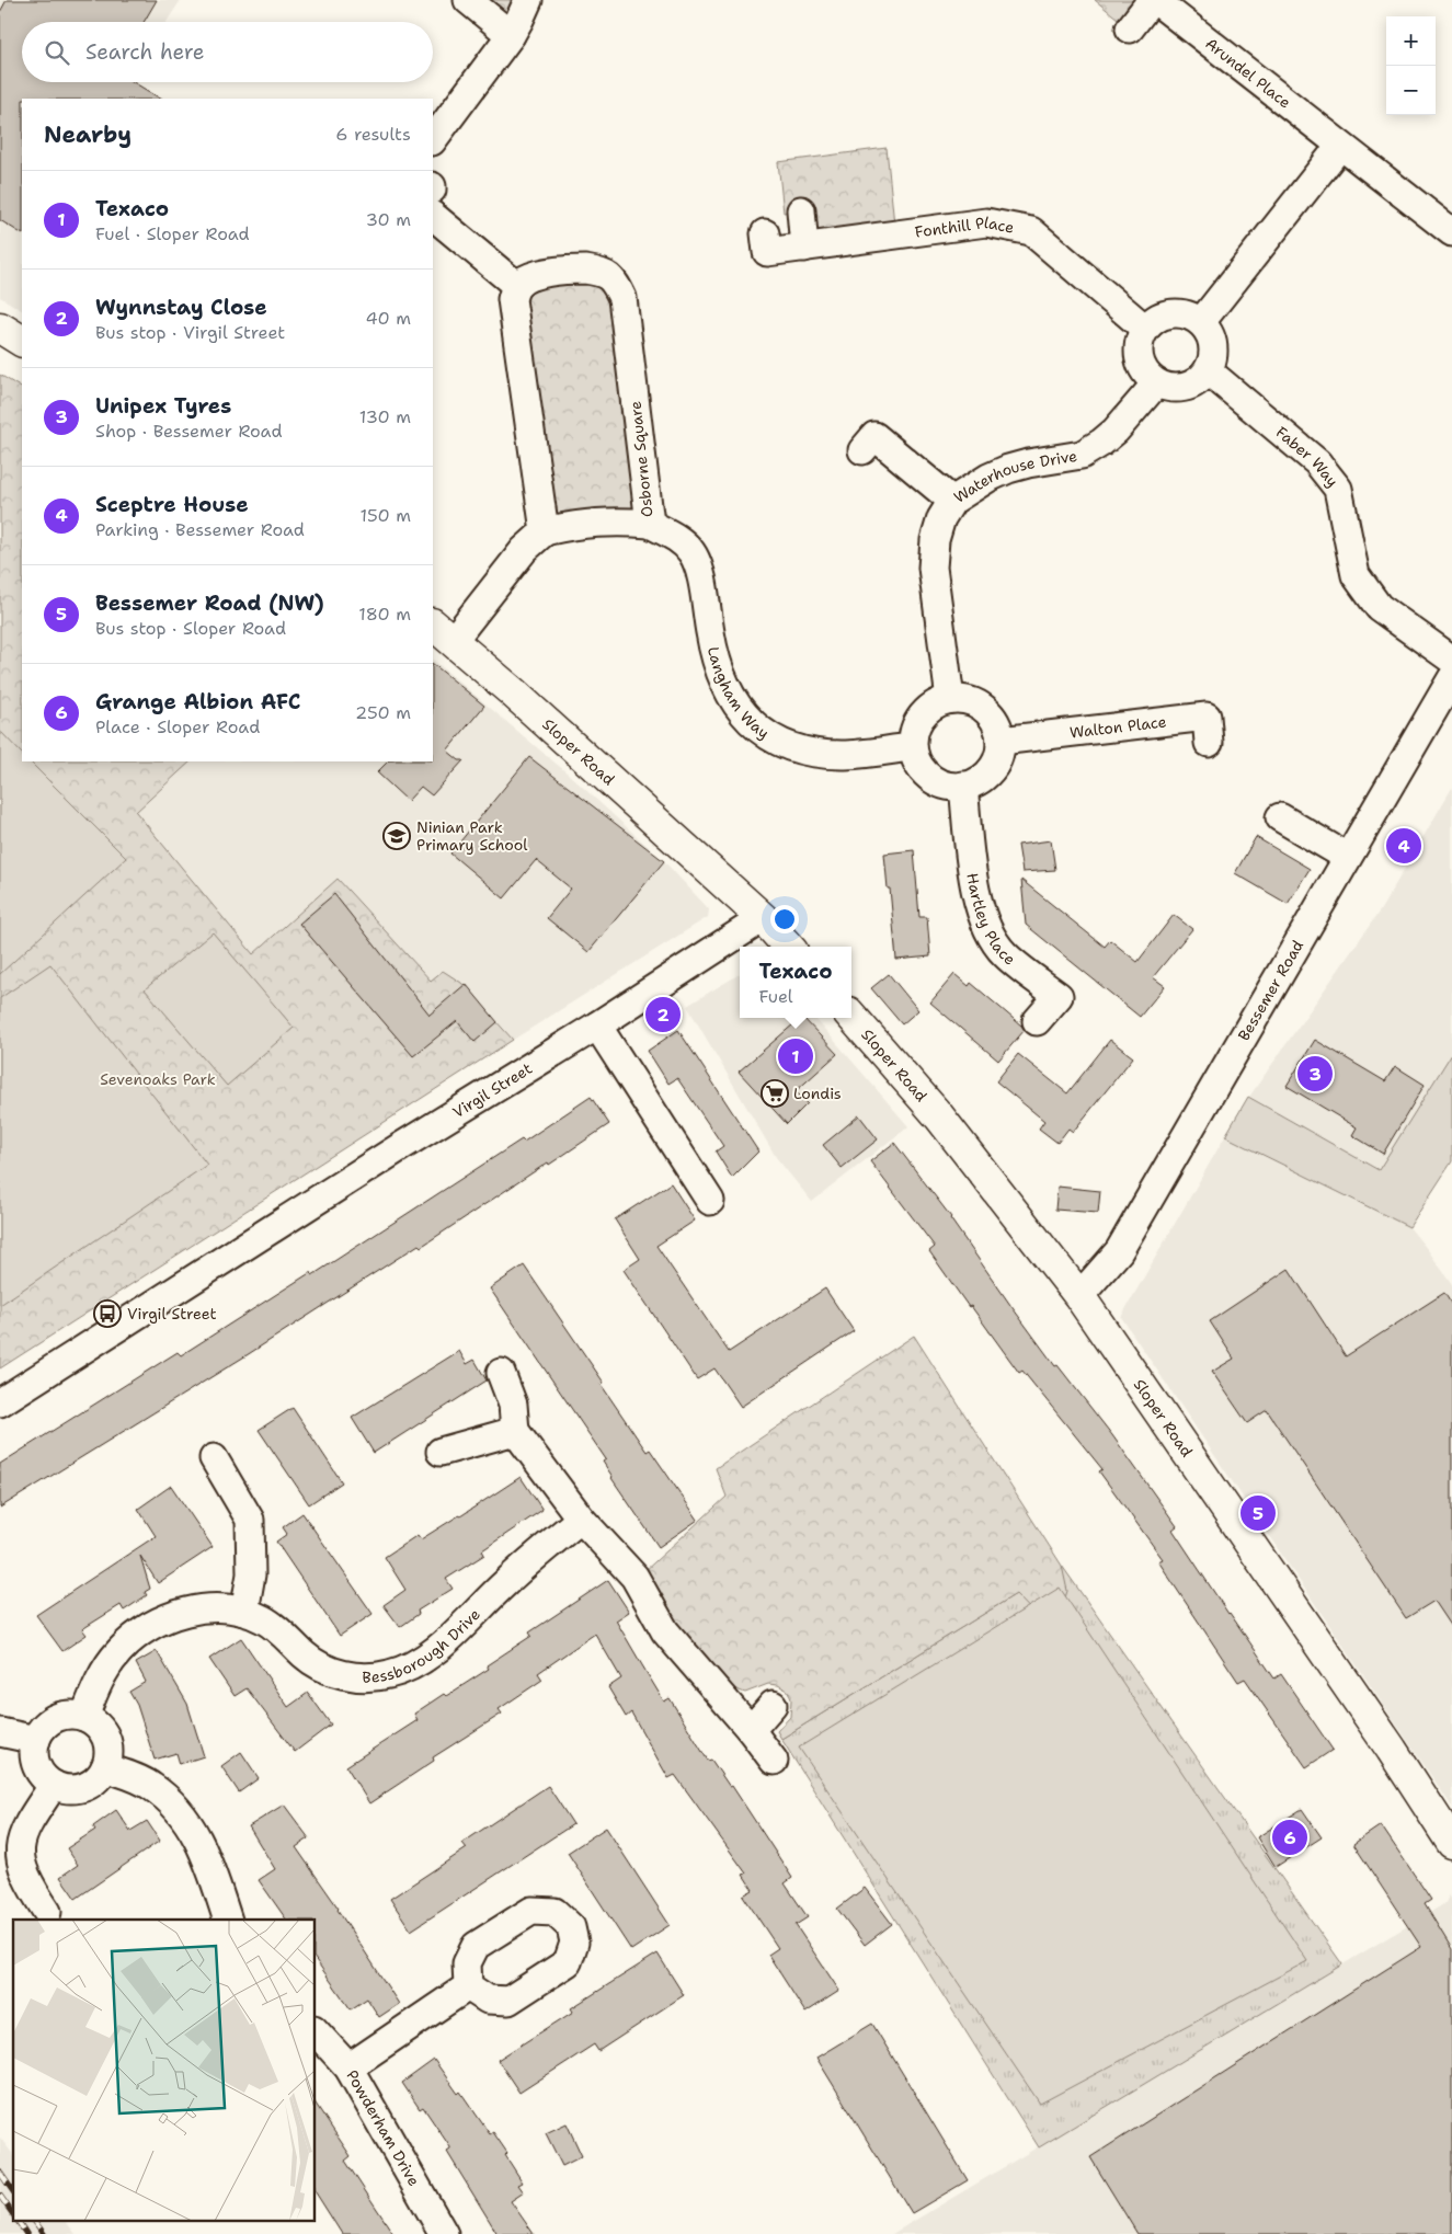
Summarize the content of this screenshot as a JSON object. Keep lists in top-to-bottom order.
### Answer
{
  "streets": {
    "street": [
      "Arundel Place",
      "Fonthill Place",
      "Faber Way",
      "Osborne Square",
      "Waterhouse Drive",
      "Langham Way",
      "Walton Place",
      "Sloper Road",
      "Hartley Place",
      "Bessemer Road",
      "Virgil Street",
      "Bessborough Drive",
      "Powderham Drive"
    ]
  },
  "crossings": [
    ["Fonthill Place", "Faber Way"],
    ["Fonthill Place", "Waterhouse Drive"],
    ["Faber Way", "Waterhouse Drive"],
    ["Osborne Square", "Langham Way"],
    ["Waterhouse Drive", "Langham Way"],
    ["Waterhouse Drive", "Walton Place"],
    ["Waterhouse Drive", "Hartley Place"],
    ["Langham Way", "Walton Place"],
    ["Langham Way", "Hartley Place"],
    ["Walton Place", "Hartley Place"],
    ["Sloper Road", "Bessemer Road"],
    ["Sloper Road", "Virgil Street"]
  ],
  "parks": ["Sevenoaks Park"],
  "places": {
    "school or university": ["Ninian Park Primary School"],
    "supermarket": ["Londis"],
    "bus stop": ["Virgil Street"]
  },
  "page": {
    "map_buttons": ["+", "−"],
    "search": "Search here",
    "heading": ["Nearby", "6 results"],
    "list": [
      {
        "mark": "1",
        "name": "Texaco",
        "note": "Fuel · Sloper Road",
        "value": "30 m"
      },
      {
        "mark": "2",
        "name": "Wynnstay Close",
        "note": "Bus stop · Virgil Street",
        "value": "40 m"
      },
      {
        "mark": "3",
        "name": "Unipex Tyres",
        "note": "Shop · Bessemer Road",
        "value": "130 m"
      },
      {
        "mark": "4",
        "name": "Sceptre House",
        "note": "Parking · Bessemer Road",
        "value": "150 m"
      },
      {
        "mark": "5",
        "name": "Bessemer Road (NW)",
        "note": "Bus stop · Sloper Road",
        "value": "180 m"
      },
      {
        "mark": "6",
        "name": "Grange Albion AFC",
        "note": "Place · Sloper Road",
        "value": "250 m"
      }
    ],
    "pins": [
      "4",
      "2",
      "1",
      "3",
      "5",
      "6"
    ],
    "popup": ["Texaco", "Fuel"]
  }
}
